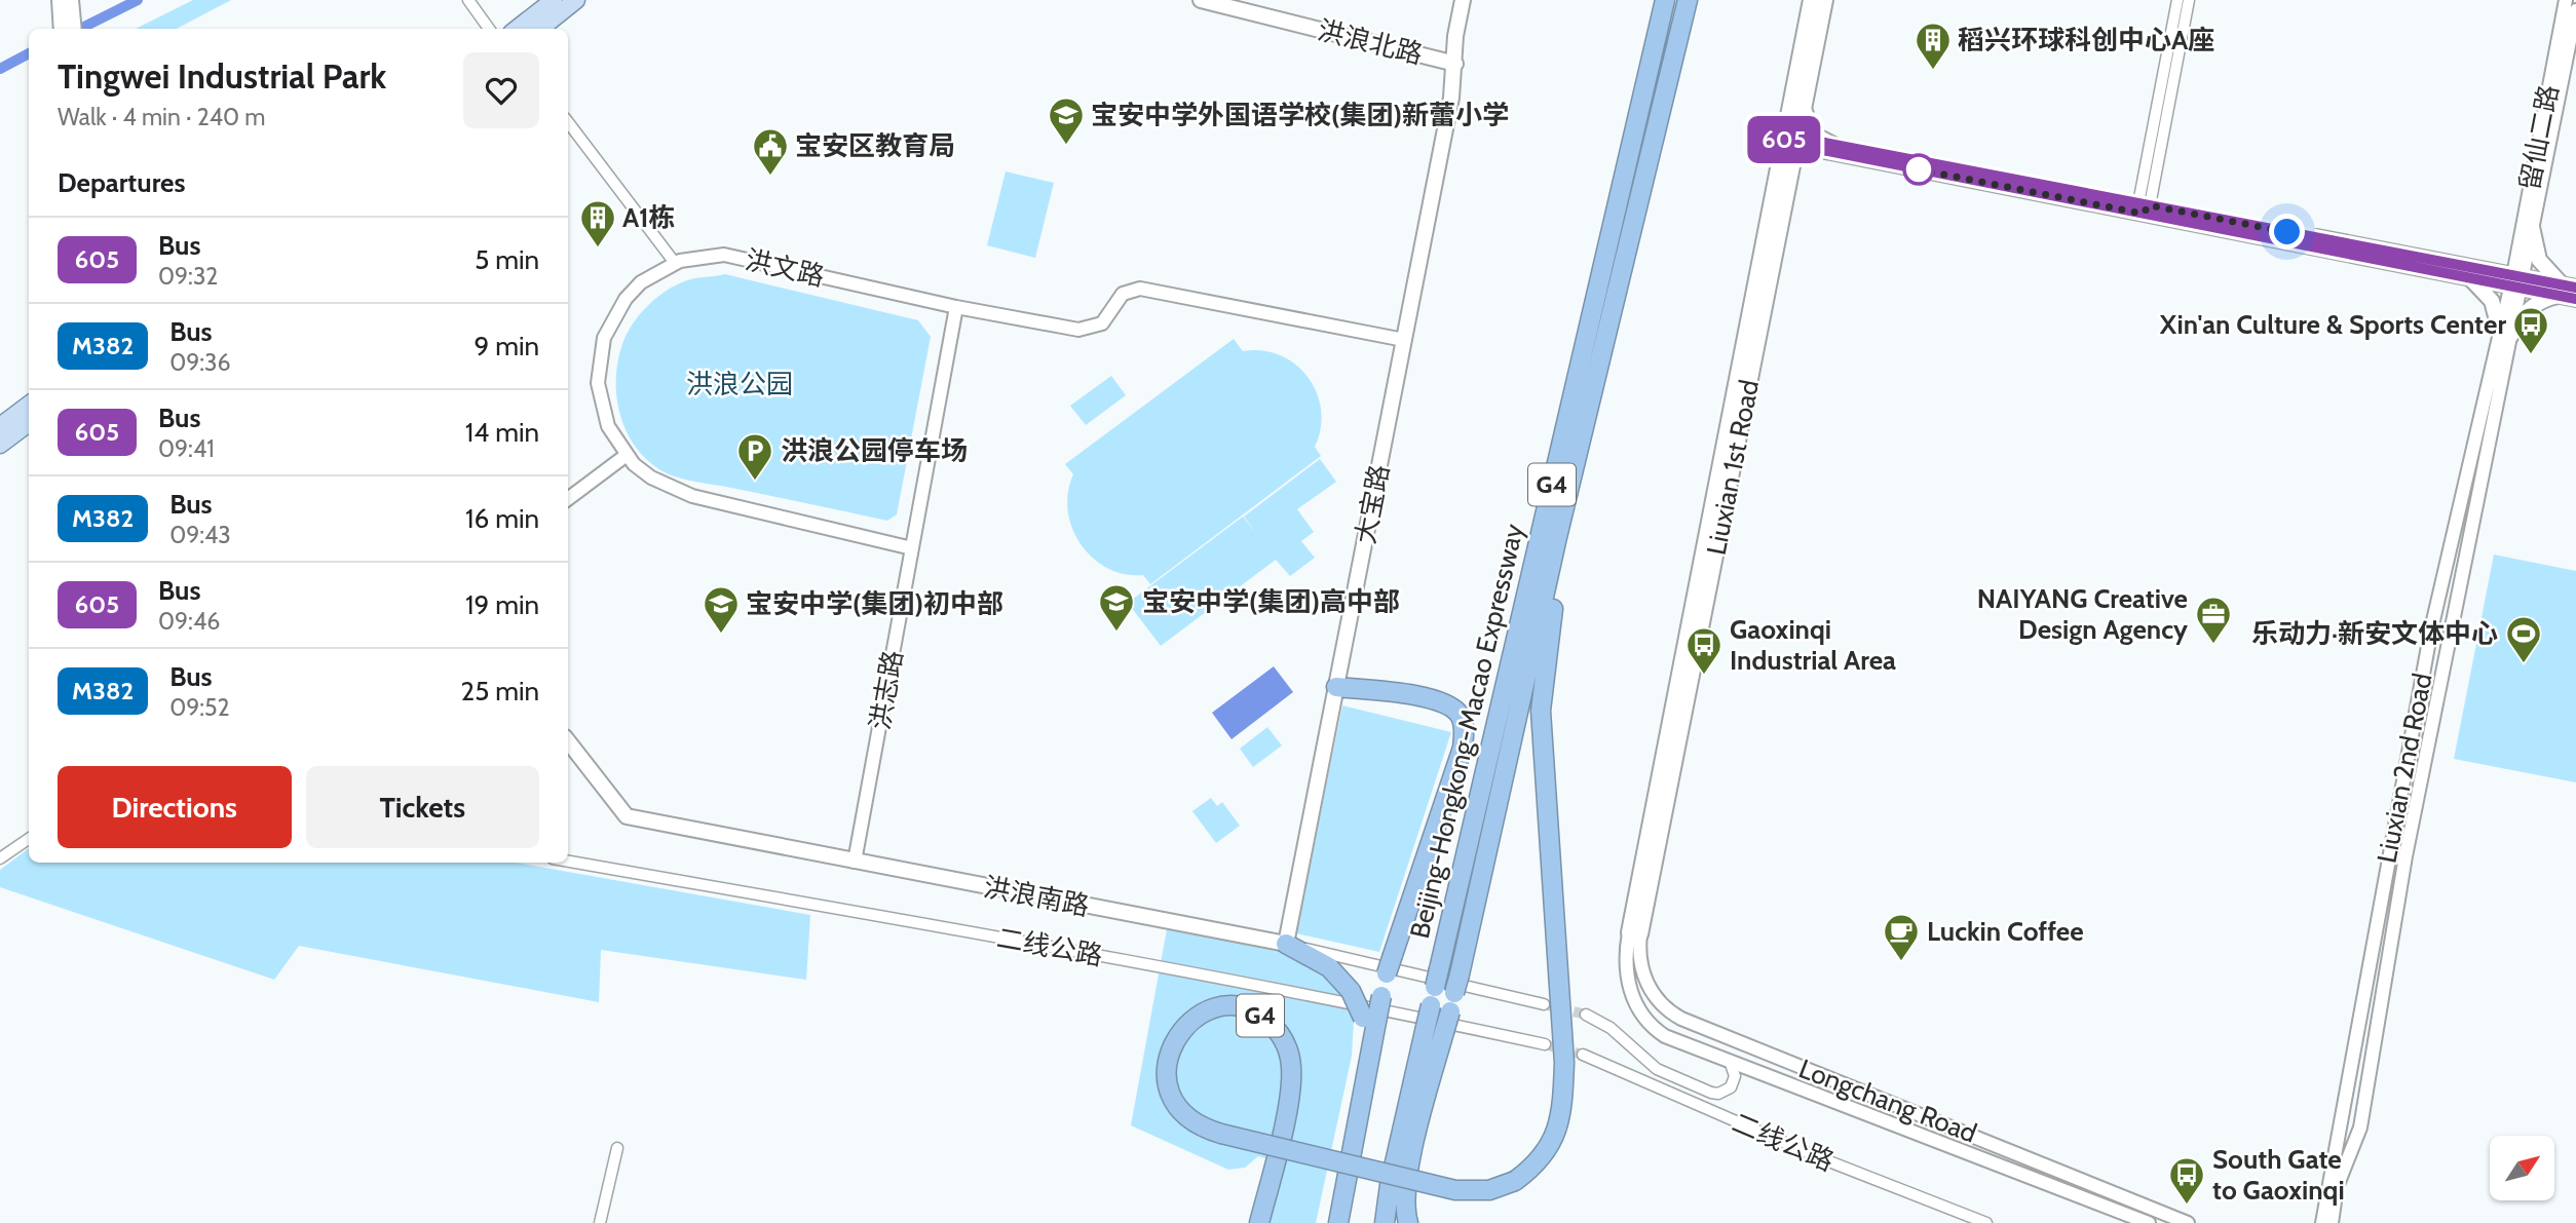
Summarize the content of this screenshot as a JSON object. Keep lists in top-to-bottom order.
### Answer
{
  "streets": {
    "highway": ["G4", "Beijing-Hongkong-Macao Expressway"],
    "main road": [
      "洪浪北路",
      "Liuxian 1st Road",
      "大宝路",
      "洪浪南路"
    ],
    "street": [
      "留仙二路",
      "洪文路",
      "洪志路",
      "Liuxian 2nd Road",
      "二线公路",
      "Longchang Road"
    ]
  },
  "crossings": [
    ["洪浪北路", "大宝路"],
    ["留仙二路", "Liuxian 2nd Road"],
    ["洪文路", "大宝路"],
    ["洪文路", "洪志路"],
    ["Liuxian 1st Road", "Longchang Road"],
    ["大宝路", "洪浪南路"],
    ["洪志路", "洪浪南路"]
  ],
  "parks": ["洪浪公园"],
  "places": {
    "building": ["稻兴环球科创中心A座", "A1栋"],
    "school or university": ["宝安中学外国语学校(集团)新蕾小学", "宝安中学(集团)高中部", "宝安中学(集团)初中部"],
    "public building": ["宝安区教育局"],
    "bus stop": ["Xin'an Culture & Sports Center", "Gaoxinqi Industrial Area", "South Gate to Gaoxinqi"],
    "parking": ["洪浪公园停车场"],
    "office": ["NAIYANG Creative Design Agency"],
    "sports": ["乐动力·新安文体中心"],
    "cafe": ["Luckin Coffee"]
  },
  "lines": ["bus line 605"],
  "north": "top right",
  "page": {
    "on_map": "605",
    "heading": [
      ["Tingwei Industrial Park", "Walk · 4 min · 240 m"],
      "Departures"
    ],
    "list": [
      {
        "mark": "605",
        "name": "Bus",
        "note": "09:32",
        "value": "5 min"
      },
      {
        "mark": "M382",
        "name": "Bus",
        "note": "09:36",
        "value": "9 min"
      },
      {
        "mark": "605",
        "name": "Bus",
        "note": "09:41",
        "value": "14 min"
      },
      {
        "mark": "M382",
        "name": "Bus",
        "note": "09:43",
        "value": "16 min"
      },
      {
        "mark": "605",
        "name": "Bus",
        "note": "09:46",
        "value": "19 min"
      },
      {
        "mark": "M382",
        "name": "Bus",
        "note": "09:52",
        "value": "25 min"
      }
    ],
    "buttons": ["Directions", "Tickets"]
  }
}
